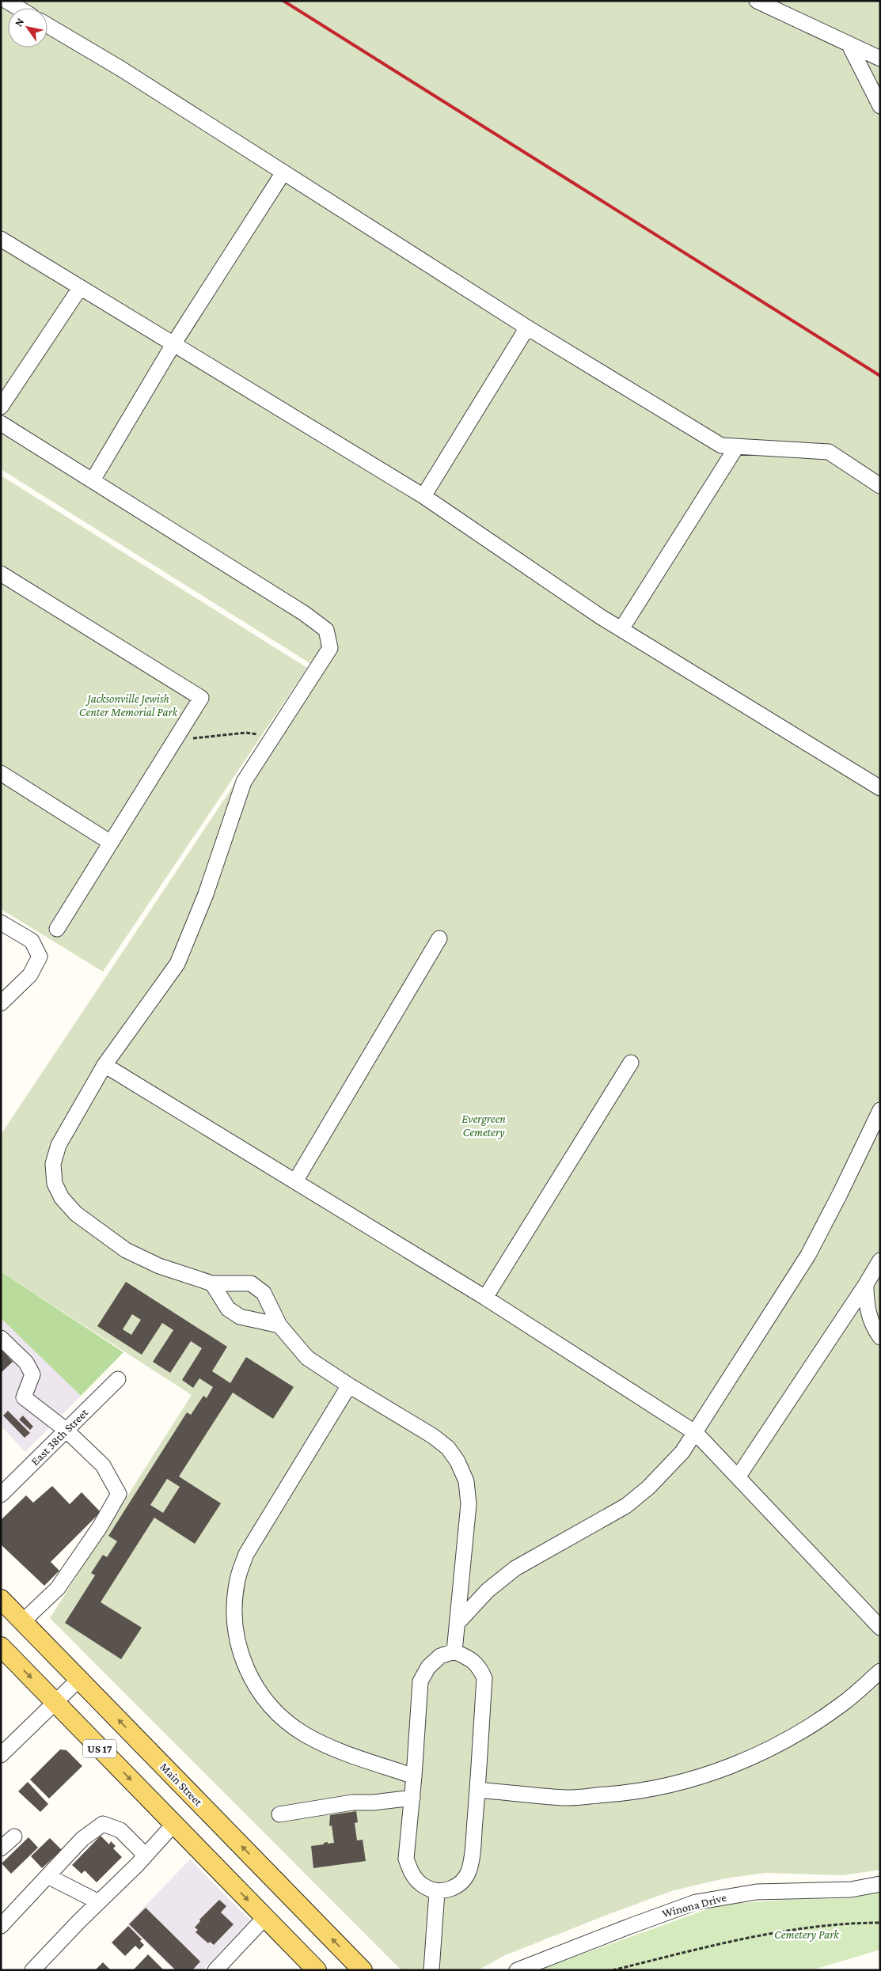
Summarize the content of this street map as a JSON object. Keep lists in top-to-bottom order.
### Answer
{
  "streets": {
    "main road": ["US 17", "Main Street"],
    "street": ["East 38th Street", "Winona Drive"]
  },
  "parks": ["Jacksonville Jewish Center Memorial Park", "Evergreen Cemetery", "Cemetery Park"],
  "north": "top left"
}
